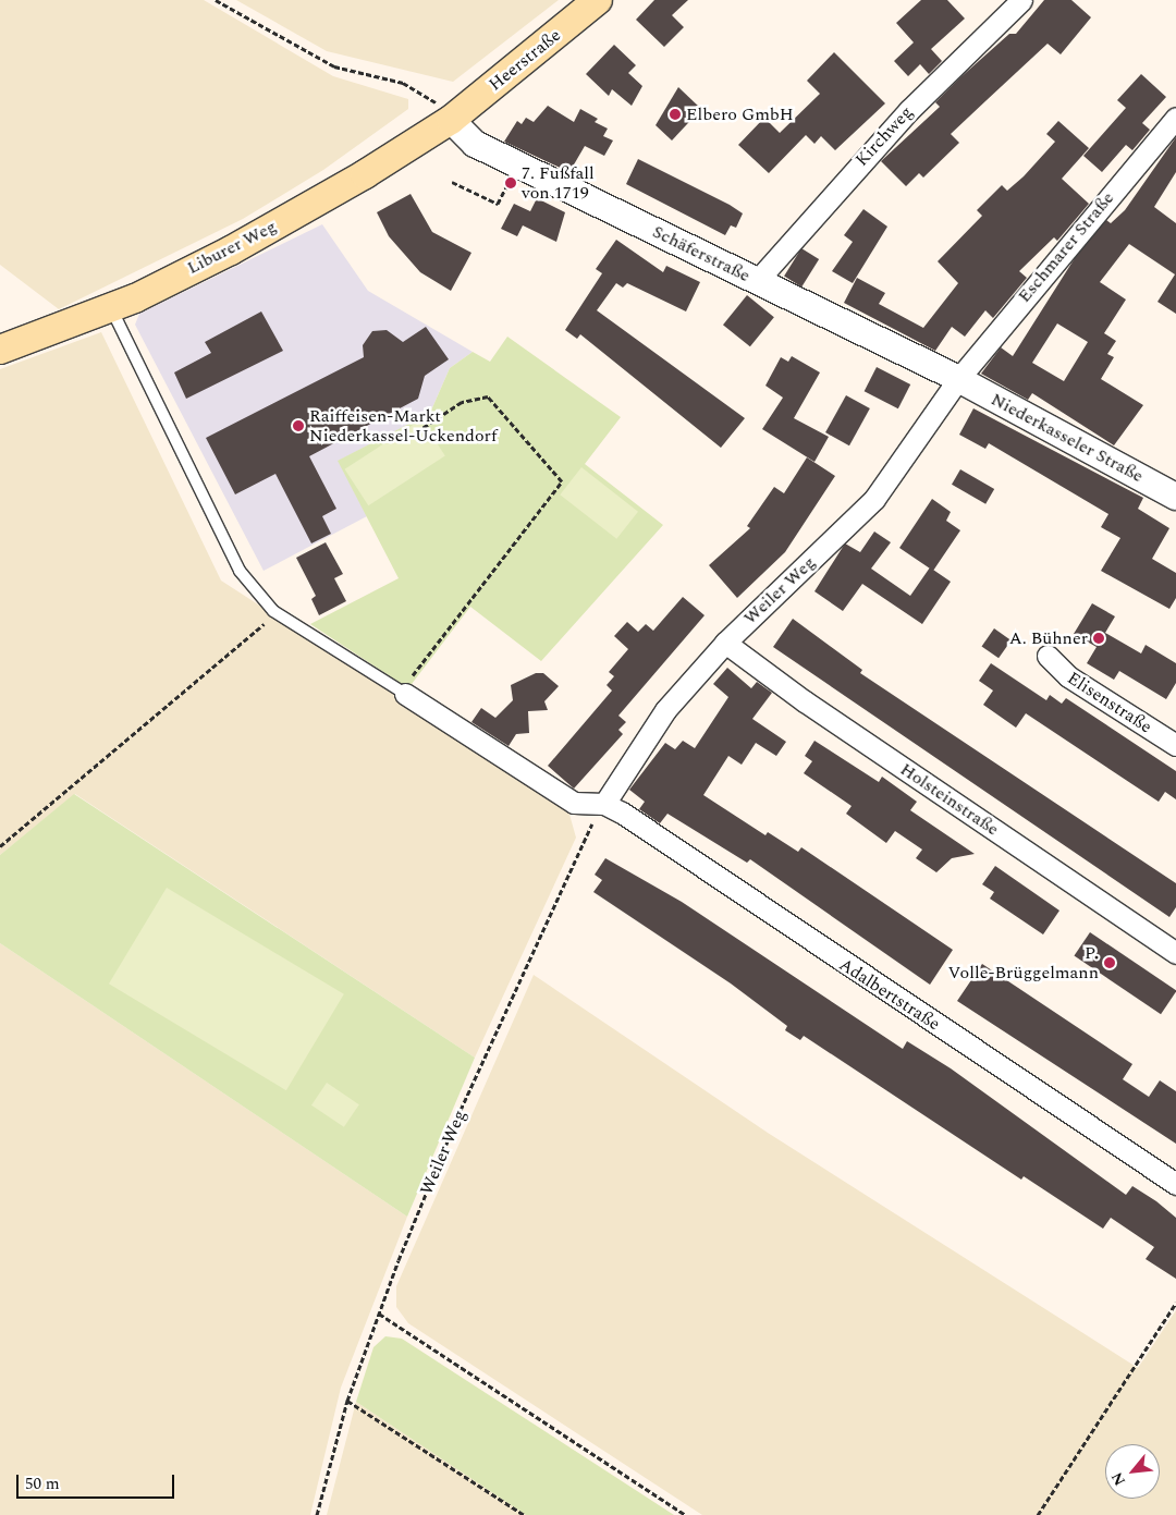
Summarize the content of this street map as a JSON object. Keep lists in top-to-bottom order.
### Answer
{
  "streets": {
    "main road": ["Heerstraße", "Liburer Weg"],
    "street": [
      "Kirchweg",
      "Eschmarer Straße",
      "Schäferstraße",
      "Niederkasseler Straße",
      "Weiler Weg",
      "Elisenstraße",
      "Holsteinstraße",
      "Adalbertstraße"
    ]
  },
  "crossings": [
    ["Heerstraße", "Liburer Weg"],
    ["Heerstraße", "Schäferstraße"],
    ["Kirchweg", "Schäferstraße"],
    ["Liburer Weg", "Schäferstraße"],
    ["Eschmarer Straße", "Schäferstraße"],
    ["Eschmarer Straße", "Niederkasseler Straße"],
    ["Eschmarer Straße", "Weiler Weg"],
    ["Schäferstraße", "Niederkasseler Straße"],
    ["Schäferstraße", "Weiler Weg"],
    ["Niederkasseler Straße", "Weiler Weg"],
    ["Weiler Weg", "Holsteinstraße"],
    ["Weiler Weg", "Adalbertstraße"]
  ],
  "places": [
    "Elbero GmbH",
    "7. Fußfall von 1719",
    "Raiffeisen-Markt Niederkassel-Uckendorf",
    "A. Bühner",
    "P. Volle-Brüggelmann"
  ],
  "scale_bar": "50 m",
  "north": "bottom left"
}
